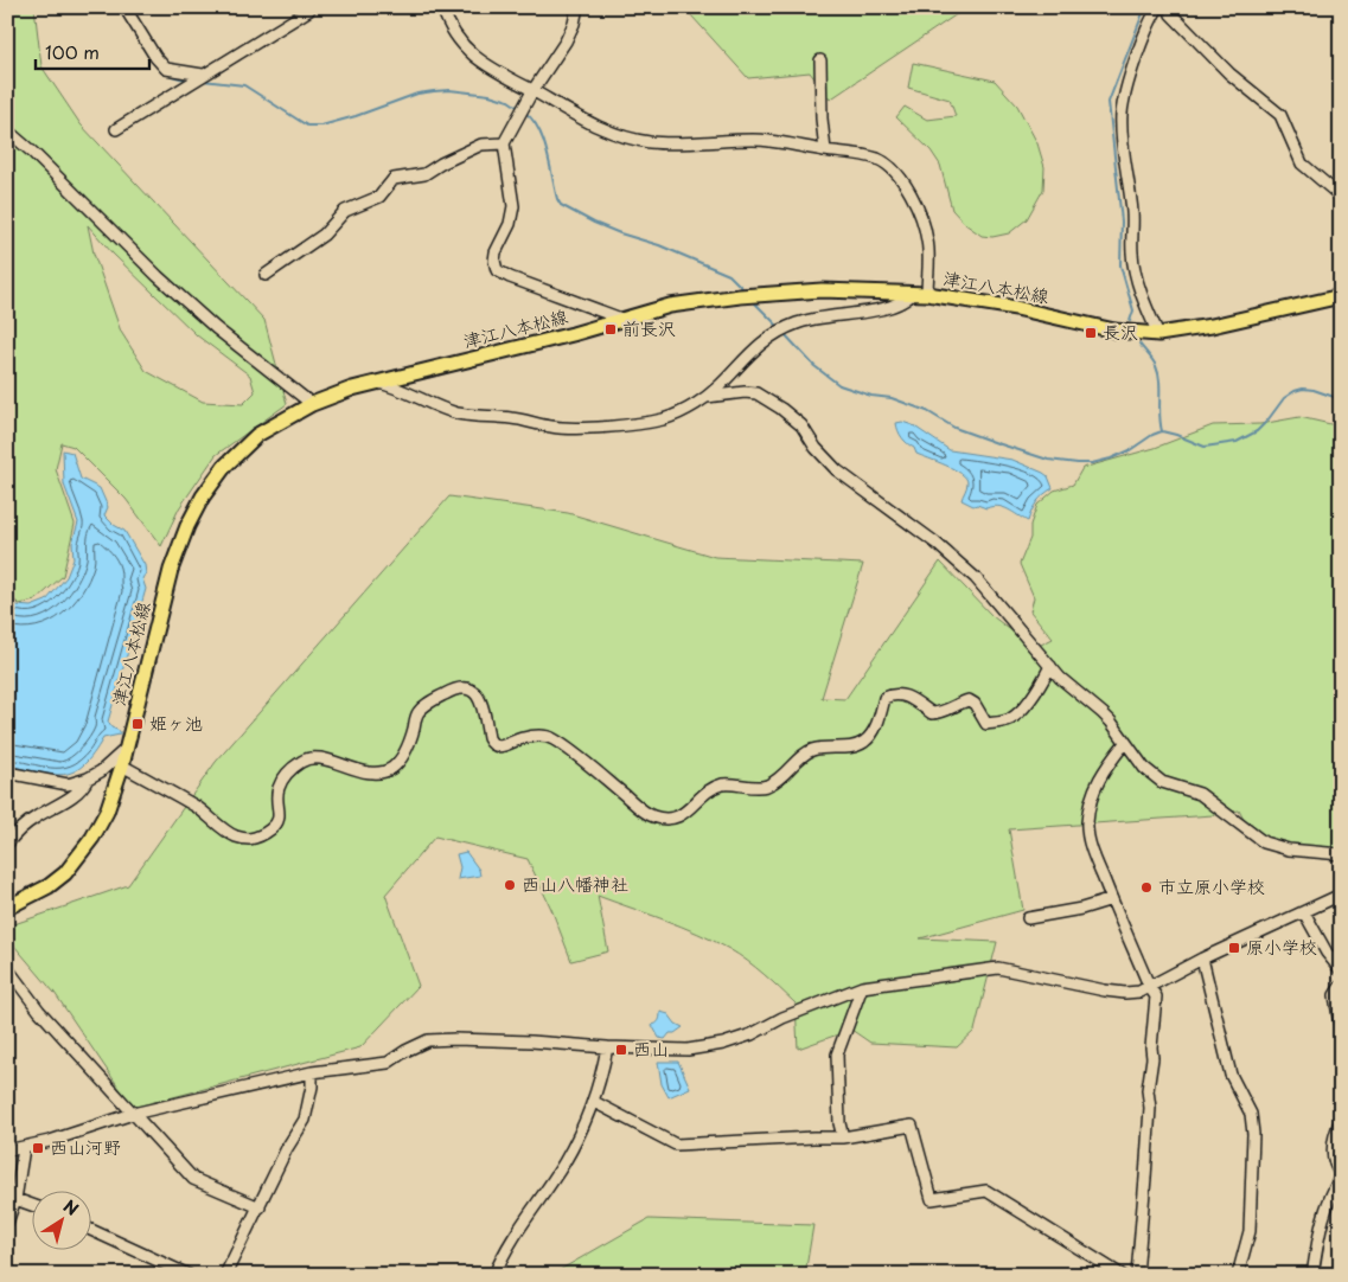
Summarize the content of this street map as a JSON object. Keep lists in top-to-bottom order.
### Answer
{
  "streets": {
    "main road": ["津江八本松線"]
  },
  "places": {
    "transit": [
      "前長沢",
      "長沢",
      "姫ヶ池",
      "原小学校",
      "西山",
      "西山河野"
    ],
    "other": ["西山八幡神社", "市立原小学校"]
  },
  "scale_bar": "100 m",
  "north": "top right"
}
